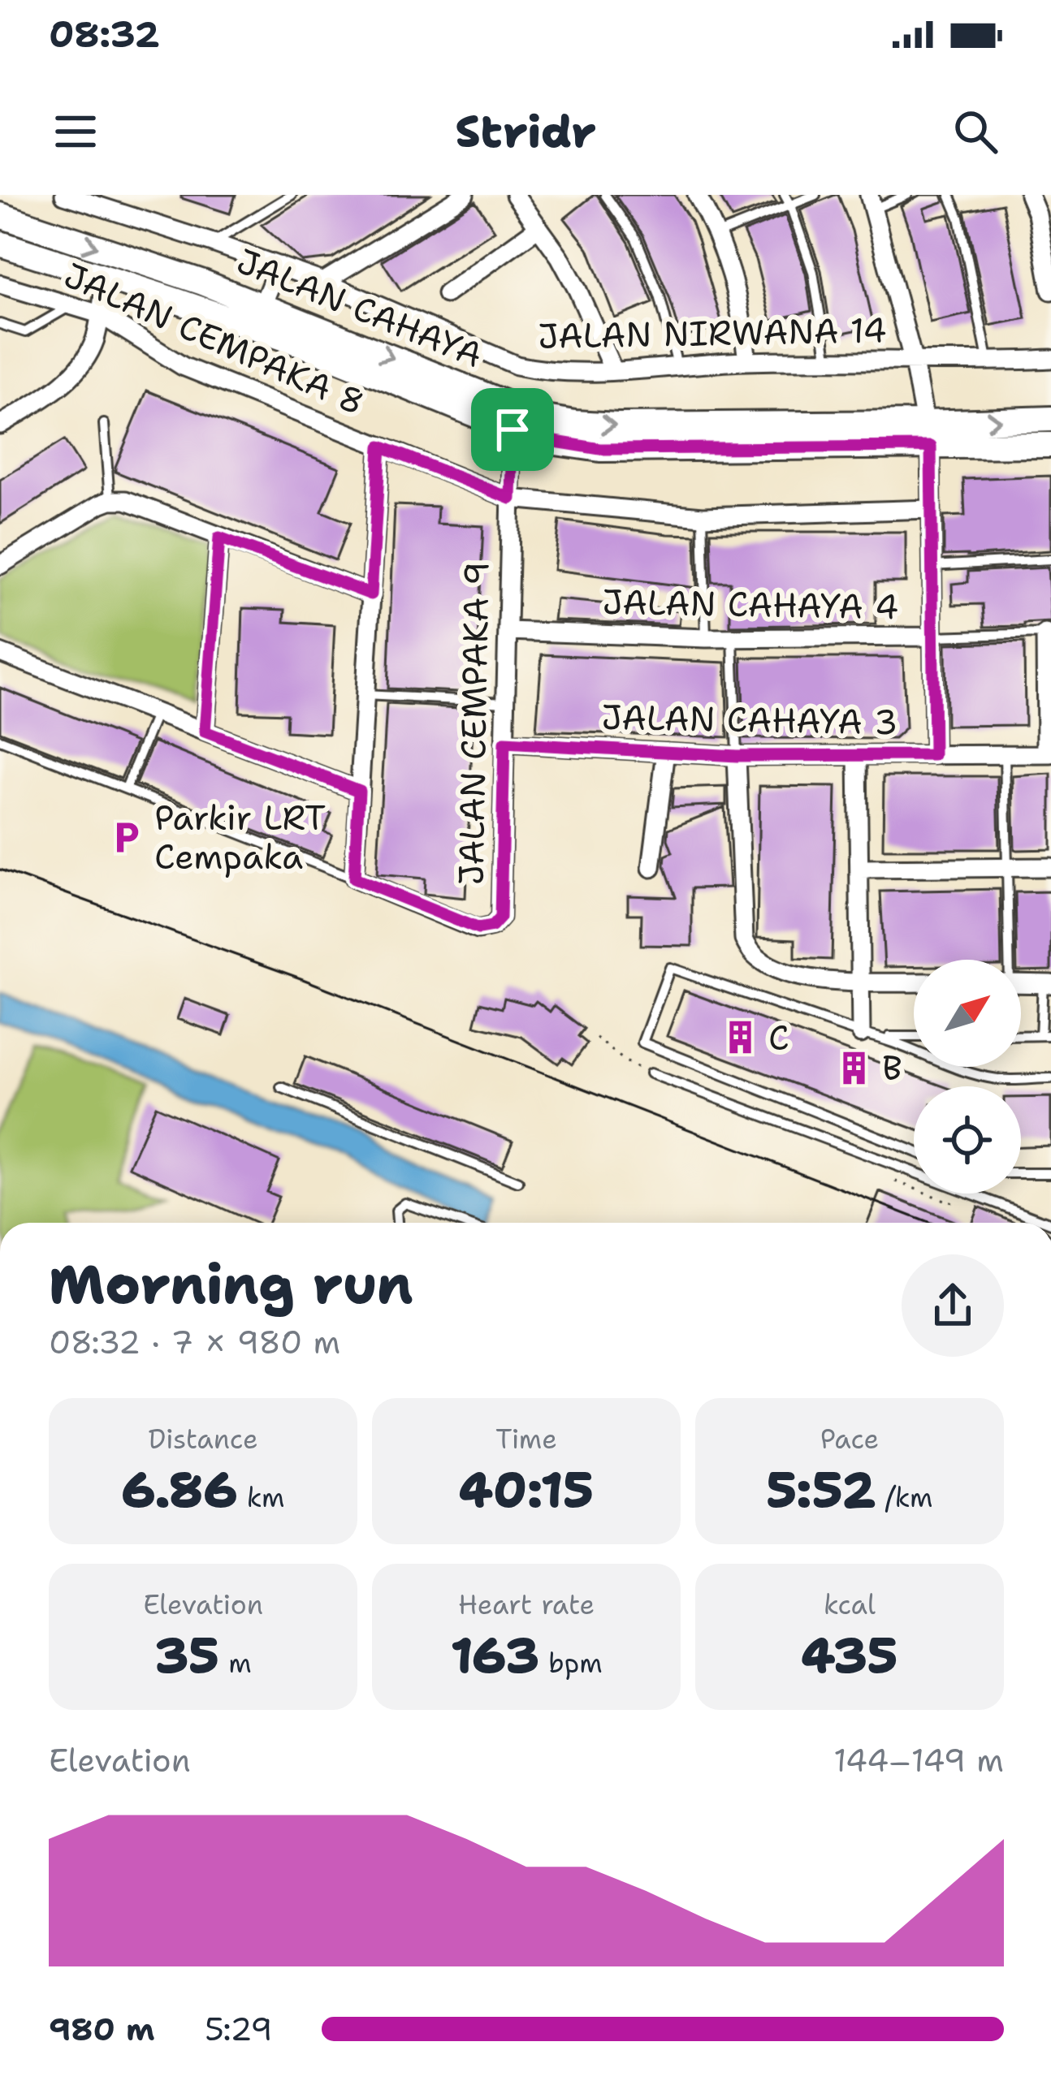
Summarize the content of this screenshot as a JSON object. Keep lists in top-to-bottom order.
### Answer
{
  "streets": {
    "main road": ["JALAN CAHAYA"],
    "street": [
      "JALAN NIRWANA 14",
      "JALAN CEMPAKA 8",
      "JALAN CAHAYA 4",
      "JALAN CAHAYA 3",
      "JALAN CEMPAKA 9"
    ]
  },
  "crossings": [
    ["JALAN CAHAYA", "JALAN CEMPAKA 9"],
    ["JALAN CEMPAKA 8", "JALAN CEMPAKA 9"],
    ["JALAN CAHAYA 4", "JALAN CEMPAKA 9"],
    ["JALAN CAHAYA 3", "JALAN CEMPAKA 9"]
  ],
  "places": {
    "parking": ["Parkir LRT Cempaka"],
    "building": ["C", "B"]
  },
  "north": "top right",
  "page": {
    "status": "08:32",
    "header": "Stridr",
    "heading": ["Morning run", "08:32 · 7 × 980 m"],
    "stats": [
      ["Distance", "6.86 km"],
      ["Time", "40:15"],
      ["Pace", "5:52 /km"],
      ["Elevation", "35 m"],
      ["Heart rate", "163 bpm"],
      ["kcal", "435"]
    ],
    "chart": ["Elevation", "144–149 m"],
    "list": [
      {
        "name": "980 m",
        "note": "5:29"
      }
    ]
  }
}
